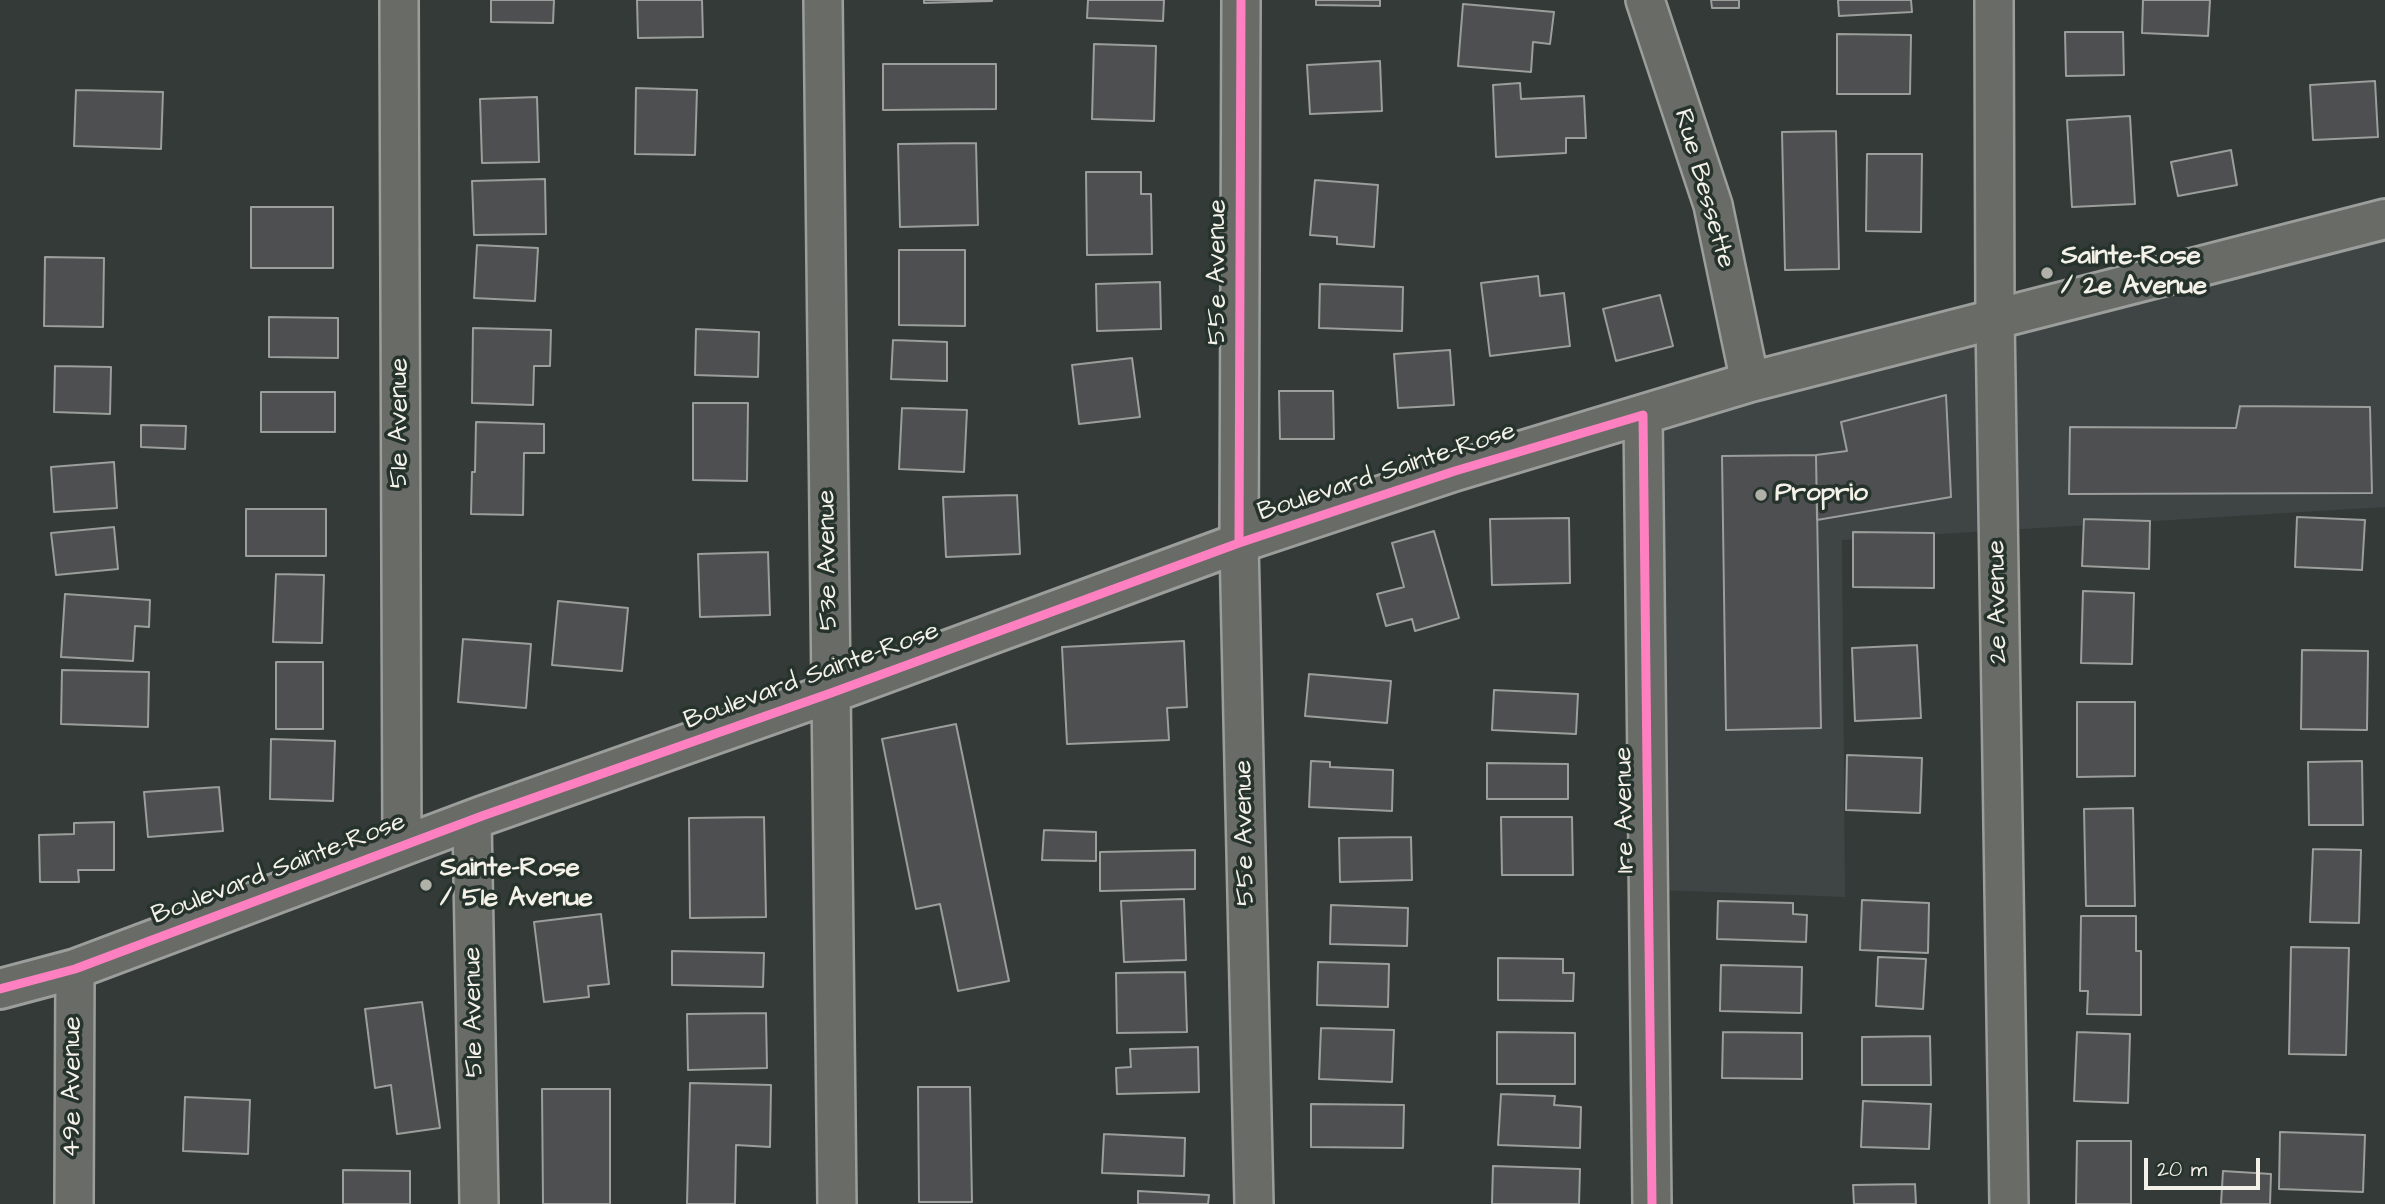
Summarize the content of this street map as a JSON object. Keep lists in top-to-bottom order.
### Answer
{
  "streets": {
    "street": [
      "Rue Bessette",
      "55e Avenue",
      "51e Avenue",
      "Boulevard Sainte-Rose",
      "53e Avenue",
      "2e Avenue",
      "1re Avenue",
      "49e Avenue"
    ]
  },
  "crossings": [
    ["Rue Bessette", "Boulevard Sainte-Rose"],
    ["55e Avenue", "Boulevard Sainte-Rose"],
    ["51e Avenue", "Boulevard Sainte-Rose"],
    ["Boulevard Sainte-Rose", "53e Avenue"],
    ["Boulevard Sainte-Rose", "2e Avenue"],
    ["Boulevard Sainte-Rose", "1re Avenue"],
    ["Boulevard Sainte-Rose", "49e Avenue"]
  ],
  "places": ["Sainte-Rose / 2e Avenue", "Proprio", "Sainte-Rose / 51e Avenue"],
  "scale_bar": "20 m"
}
